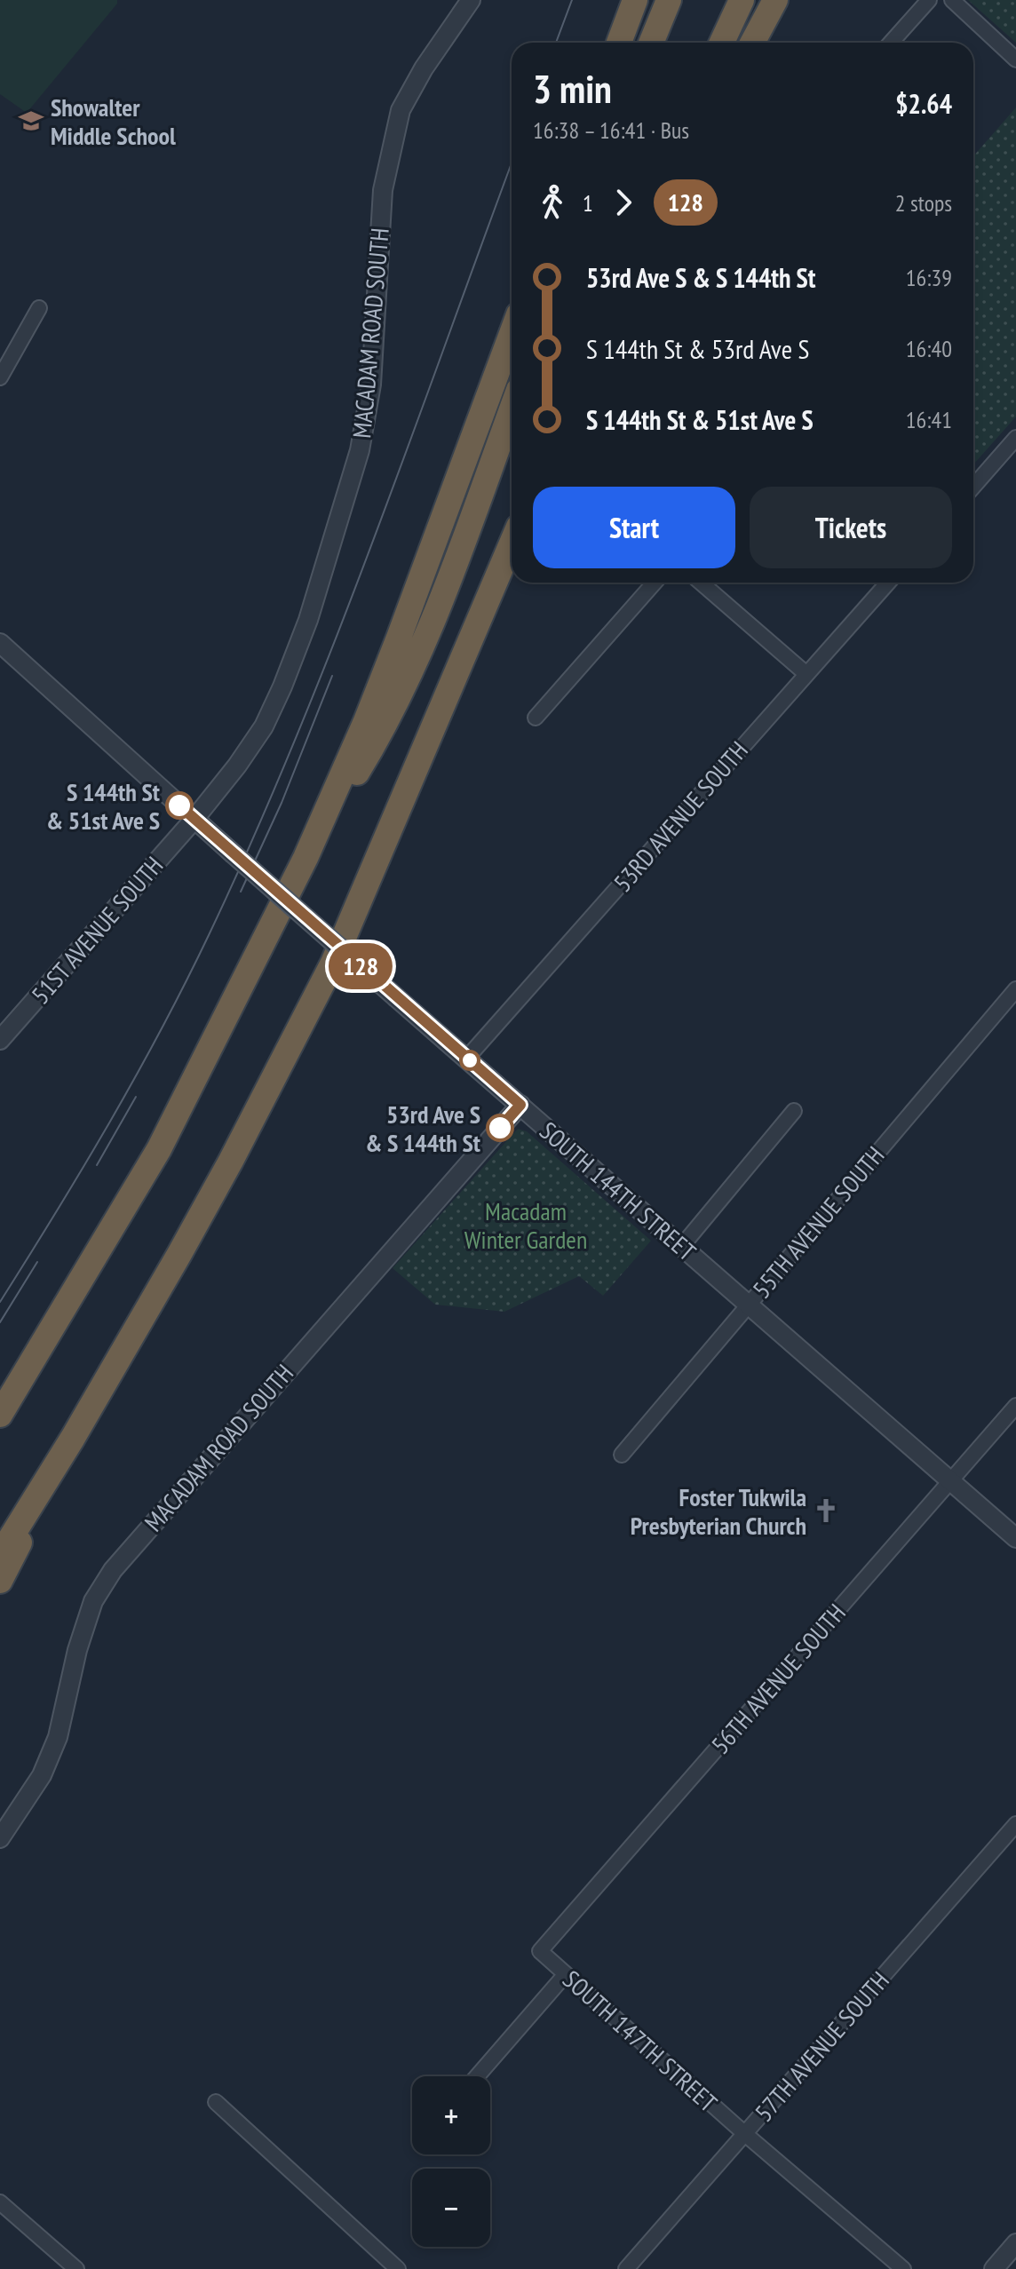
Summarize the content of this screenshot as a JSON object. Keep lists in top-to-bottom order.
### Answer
{
  "streets": {
    "street": [
      "MACADAM ROAD SOUTH",
      "53RD AVENUE SOUTH",
      "51ST AVENUE SOUTH",
      "SOUTH 144TH STREET",
      "55TH AVENUE SOUTH",
      "56TH AVENUE SOUTH",
      "SOUTH 147TH STREET",
      "57TH AVENUE SOUTH"
    ]
  },
  "crossings": [
    ["MACADAM ROAD SOUTH", "51ST AVENUE SOUTH"],
    ["MACADAM ROAD SOUTH", "SOUTH 144TH STREET"],
    ["53RD AVENUE SOUTH", "SOUTH 144TH STREET"],
    ["51ST AVENUE SOUTH", "SOUTH 144TH STREET"],
    ["SOUTH 144TH STREET", "55TH AVENUE SOUTH"],
    ["SOUTH 144TH STREET", "56TH AVENUE SOUTH"],
    ["56TH AVENUE SOUTH", "SOUTH 147TH STREET"],
    ["SOUTH 147TH STREET", "57TH AVENUE SOUTH"]
  ],
  "parks": ["Macadam Winter Garden"],
  "places": {
    "school or university": ["Showalter Middle School"],
    "other": ["S 144th St & 51st Ave S", "53rd Ave S & S 144th St"],
    "church": ["Foster Tukwila Presbyterian Church"]
  },
  "lines": ["bus line 128"],
  "page": {
    "on_map": "128",
    "heading": ["3 min", "16:38 – 16:41 · Bus", "$2.64"],
    "legs": ["1", "128", "2 stops"],
    "list": [
      {
        "name": "53rd Ave S & S 144th St",
        "value": "16:39"
      },
      {
        "name": "S 144th St & 53rd Ave S",
        "value": "16:40"
      },
      {
        "name": "S 144th St & 51st Ave S",
        "value": "16:41"
      }
    ],
    "buttons": ["Start", "Tickets"],
    "map_buttons": ["+", "−"]
  }
}
